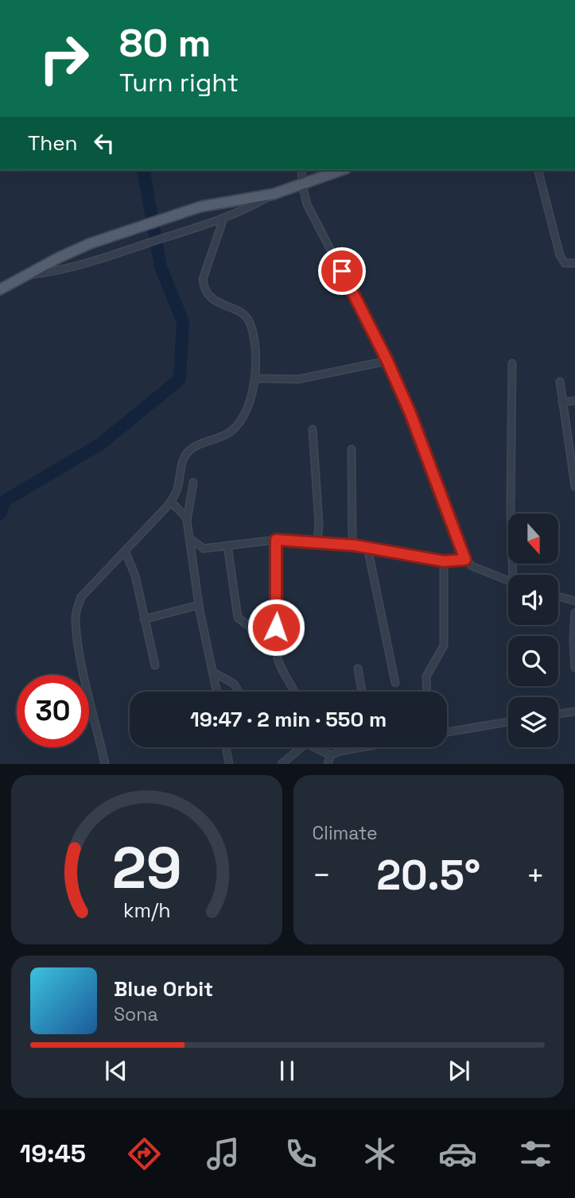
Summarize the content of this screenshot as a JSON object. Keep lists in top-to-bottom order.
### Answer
{
  "north": "bottom",
  "page": {
    "turn": ["80 m", "Turn right"],
    "then": "Then",
    "limit": "30",
    "trip": "19:47 · 2 min · 550 m",
    "tile": "Climate",
    "heat": ["−", "20.5°", "+"],
    "song": ["Blue Orbit", "Sona"],
    "tabs": "19:45",
    "gauge": ["29", "km/h"]
  }
}
